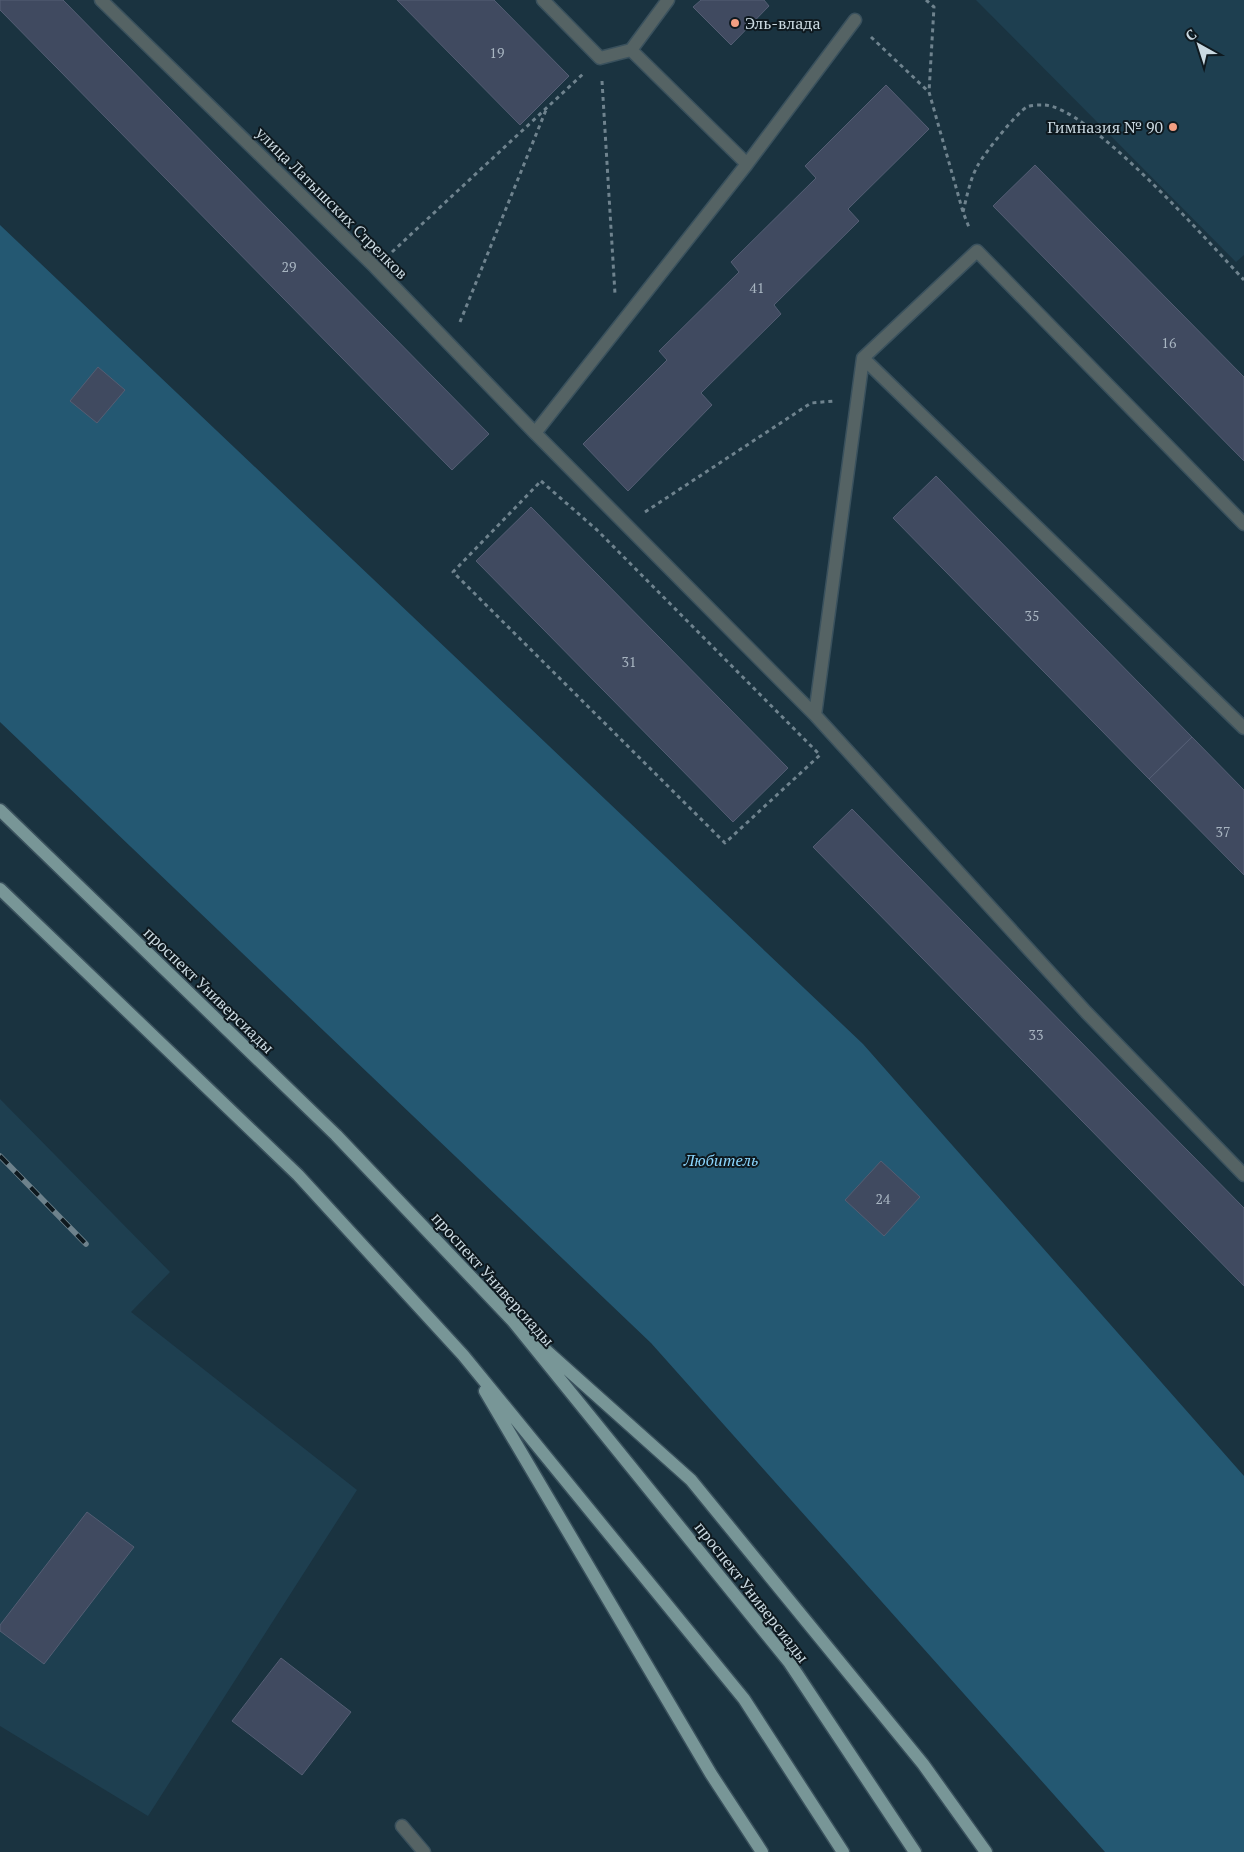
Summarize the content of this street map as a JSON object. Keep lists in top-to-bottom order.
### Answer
{
  "streets": {
    "main road": ["проспект Универсиады"],
    "lane": ["улица Латышских Стрелков"]
  },
  "parks": ["Любитель"],
  "places": ["Эль-влада", "Гимназия № 90"],
  "house_numbers": [
    "19",
    "29",
    "41",
    "16",
    "35",
    "31",
    "37",
    "33",
    "24"
  ],
  "north": "top left"
}
